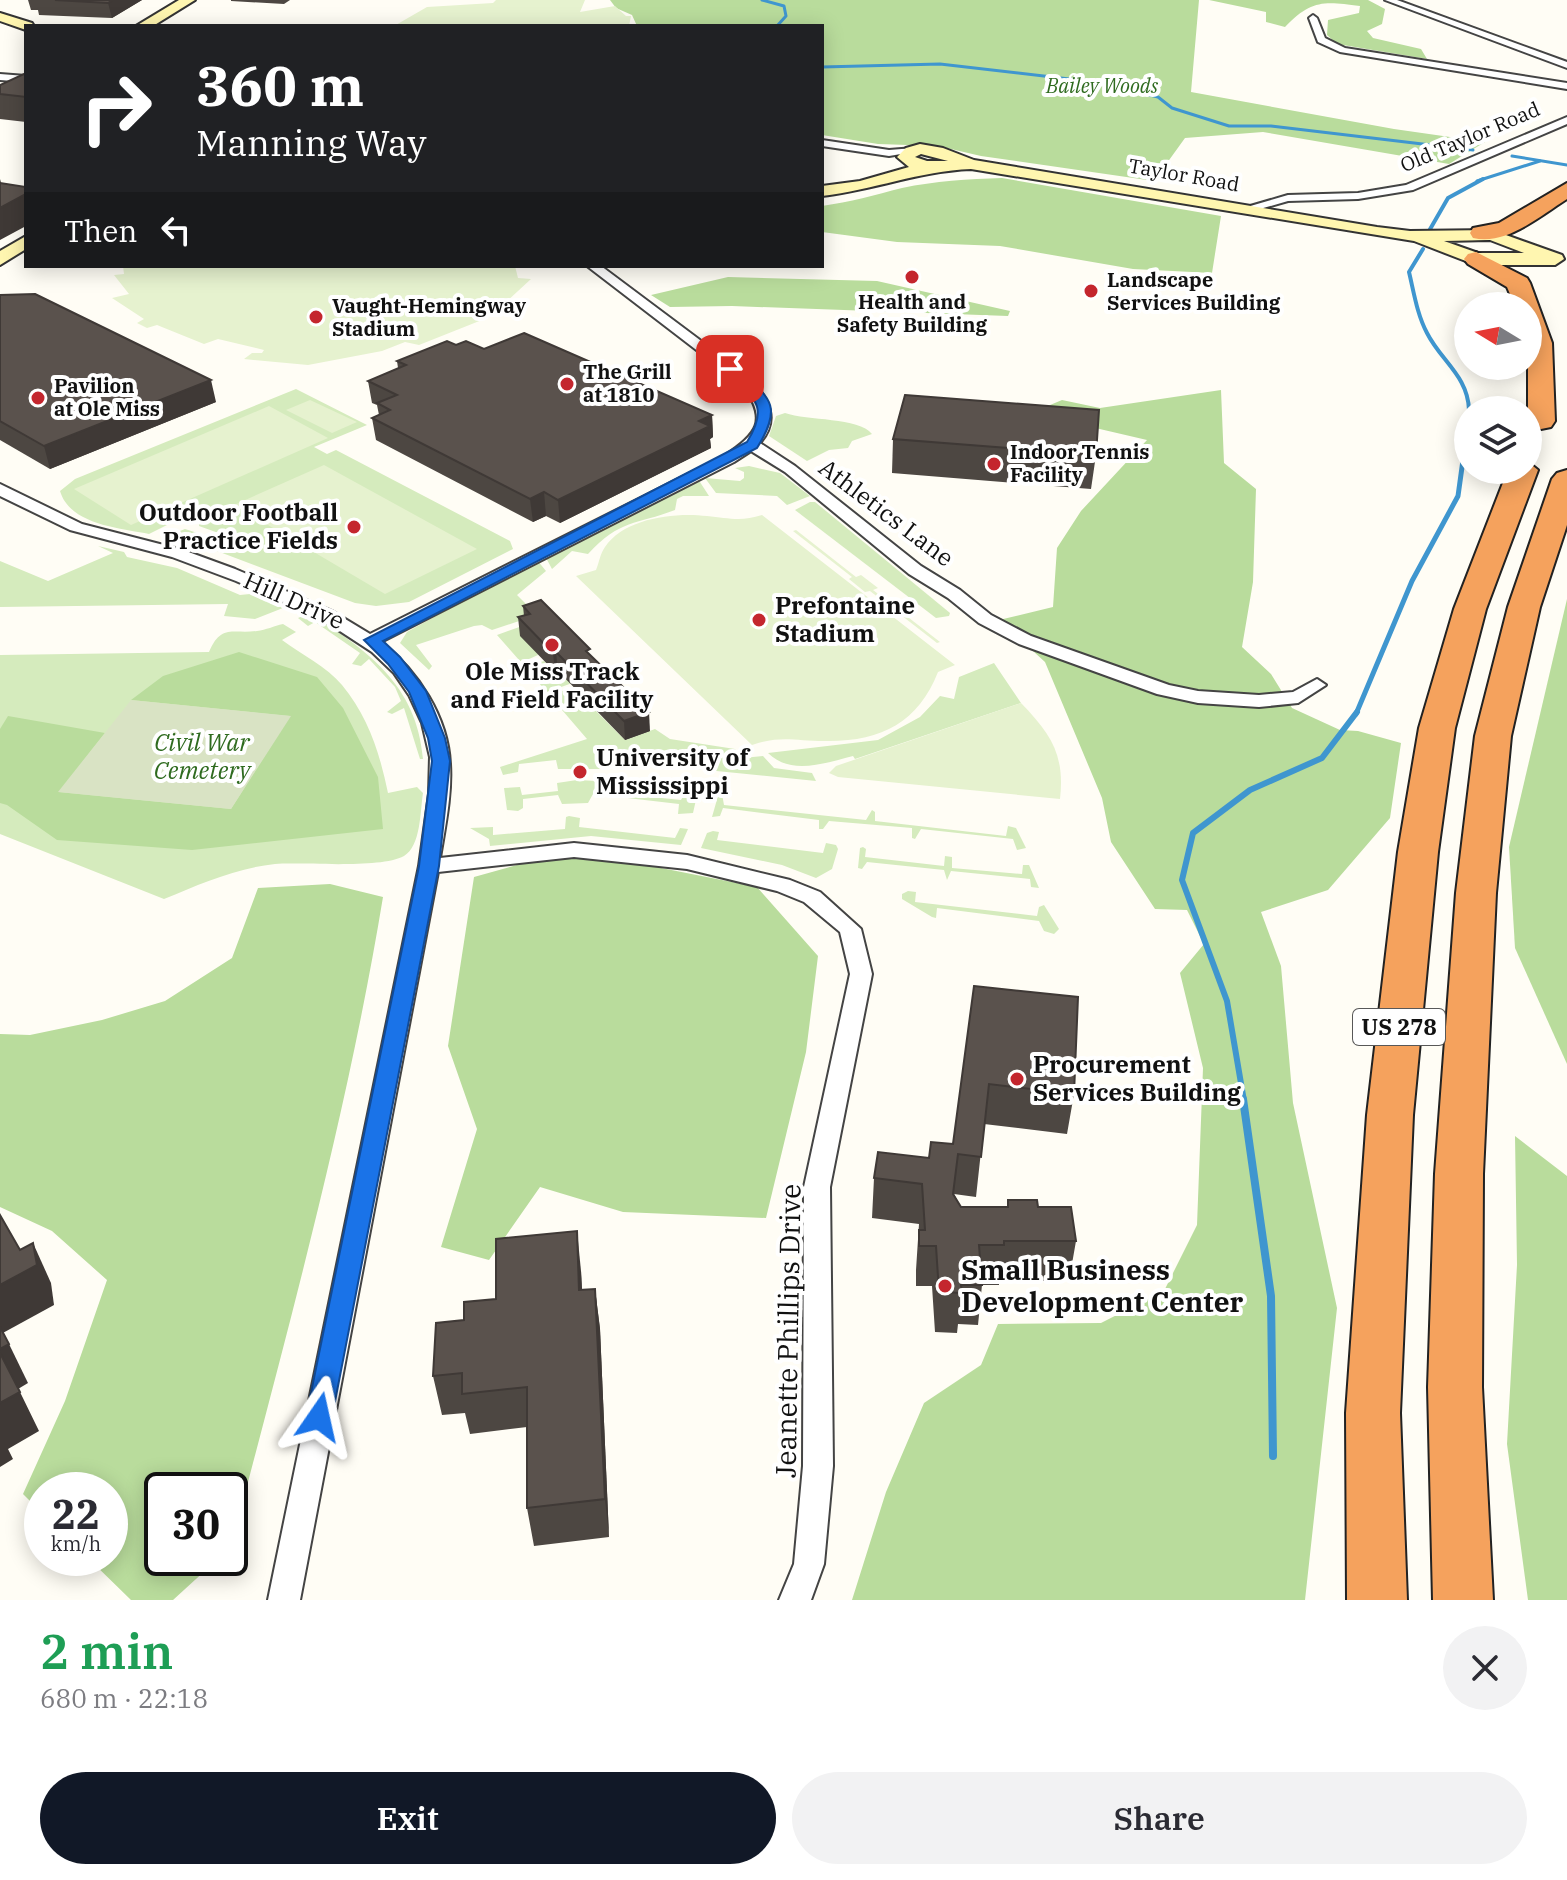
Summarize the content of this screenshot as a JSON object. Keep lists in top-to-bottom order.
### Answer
{
  "streets": {
    "highway": ["US 278"],
    "street": [
      "Old Taylor Road",
      "Taylor Road",
      "Athletics Lane",
      "Hill Drive",
      "Jeanette Phillips Drive"
    ]
  },
  "crossings": [
    ["Old Taylor Road", "Taylor Road"],
    ["Hill Drive", "Jeanette Phillips Drive"]
  ],
  "parks": ["Bailey Woods", "Civil War Cemetery"],
  "places": [
    "Health and Safety Building",
    "Landscape Services Building",
    "Vaught-Hemingway Stadium",
    "The Grill at 1810",
    "Pavilion at Ole Miss",
    "Indoor Tennis Facility",
    "Outdoor Football Practice Fields",
    "Prefontaine Stadium",
    "Ole Miss Track and Field Facility",
    "University of Mississippi",
    "Procurement Services Building",
    "Small Business Development Center"
  ],
  "north": "left",
  "page": {
    "turn": ["360 m", "Manning Way"],
    "then": "Then",
    "speed": "22 km/h",
    "limit": "30",
    "heading": ["2 min", "680 m · 22:18"],
    "buttons": ["Exit", "Share"]
  }
}
